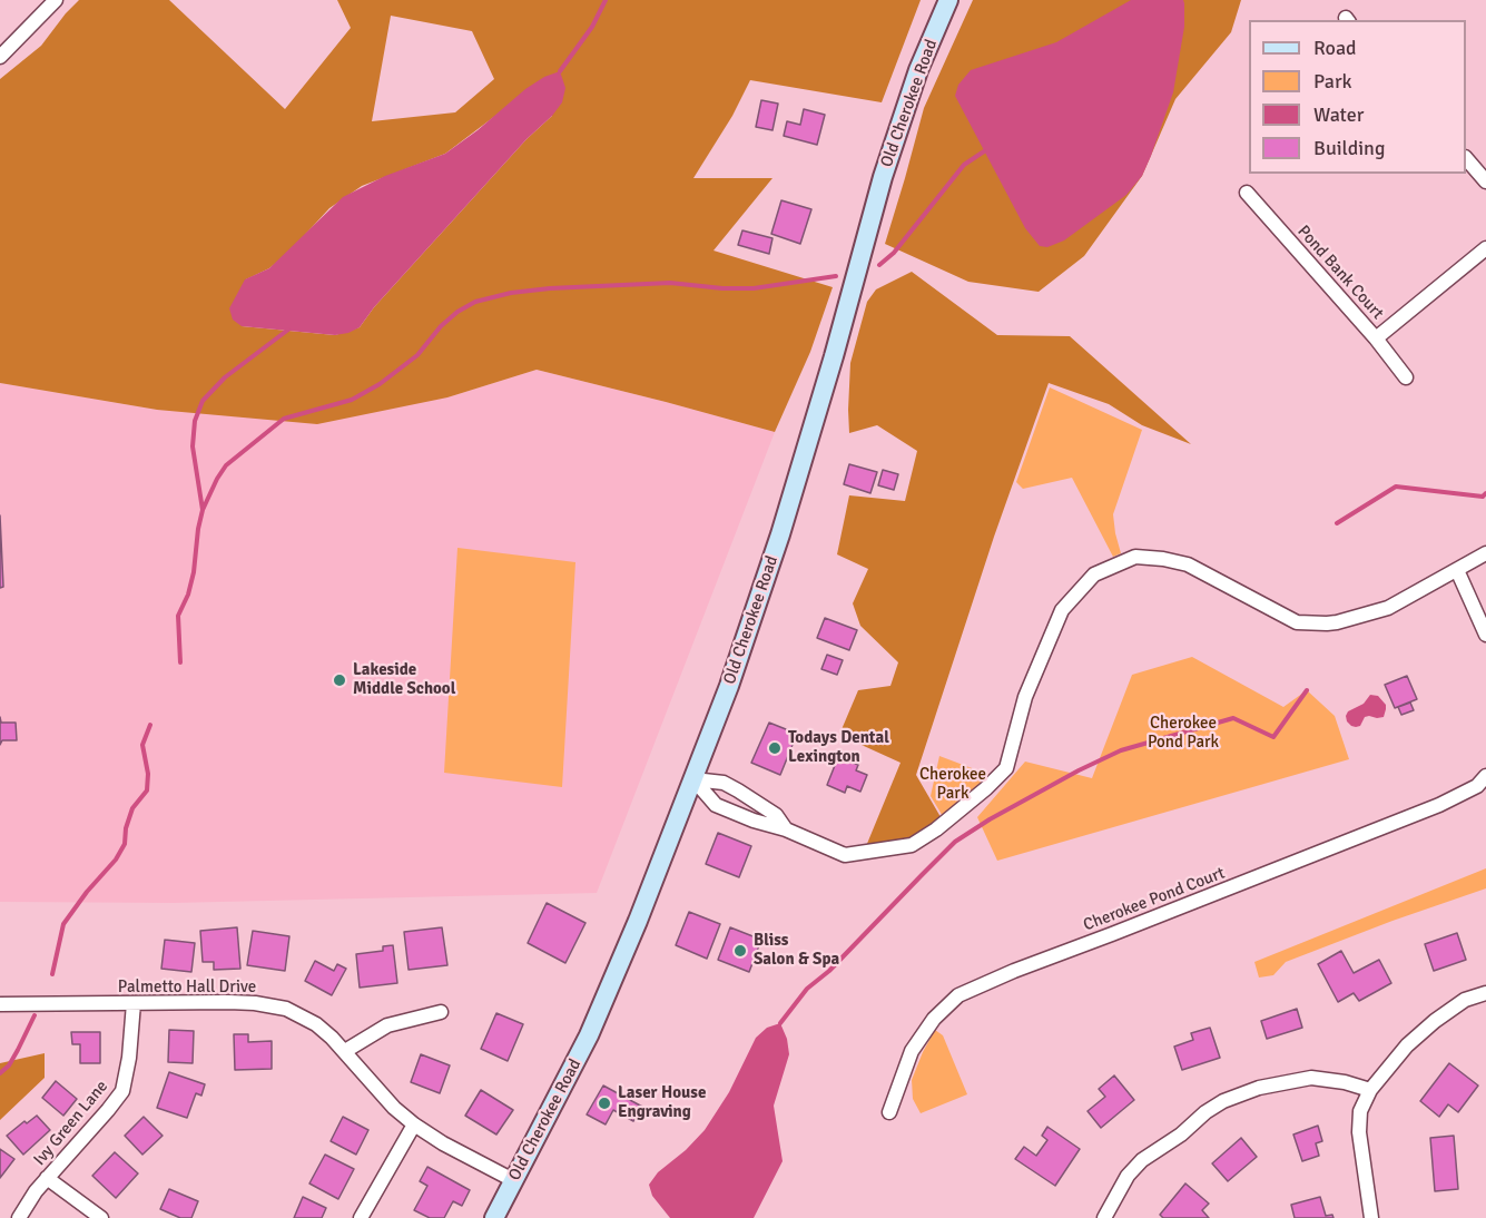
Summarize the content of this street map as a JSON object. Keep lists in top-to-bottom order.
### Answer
{
  "streets": {
    "street": [
      "Old Cherokee Road",
      "Pond Bank Court",
      "Cherokee Pond Court",
      "Palmetto Hall Drive",
      "Ivy Green Lane"
    ]
  },
  "crossings": [
    ["Old Cherokee Road", "Palmetto Hall Drive"],
    ["Palmetto Hall Drive", "Ivy Green Lane"]
  ],
  "parks": ["Cherokee Pond Park", "Cherokee Park"],
  "places": [
    "Lakeside Middle School",
    "Todays Dental Lexington",
    "Bliss Salon & Spa",
    "Laser House Engraving"
  ],
  "legend": [
    "Road",
    "Park",
    "Water",
    "Building"
  ]
}
